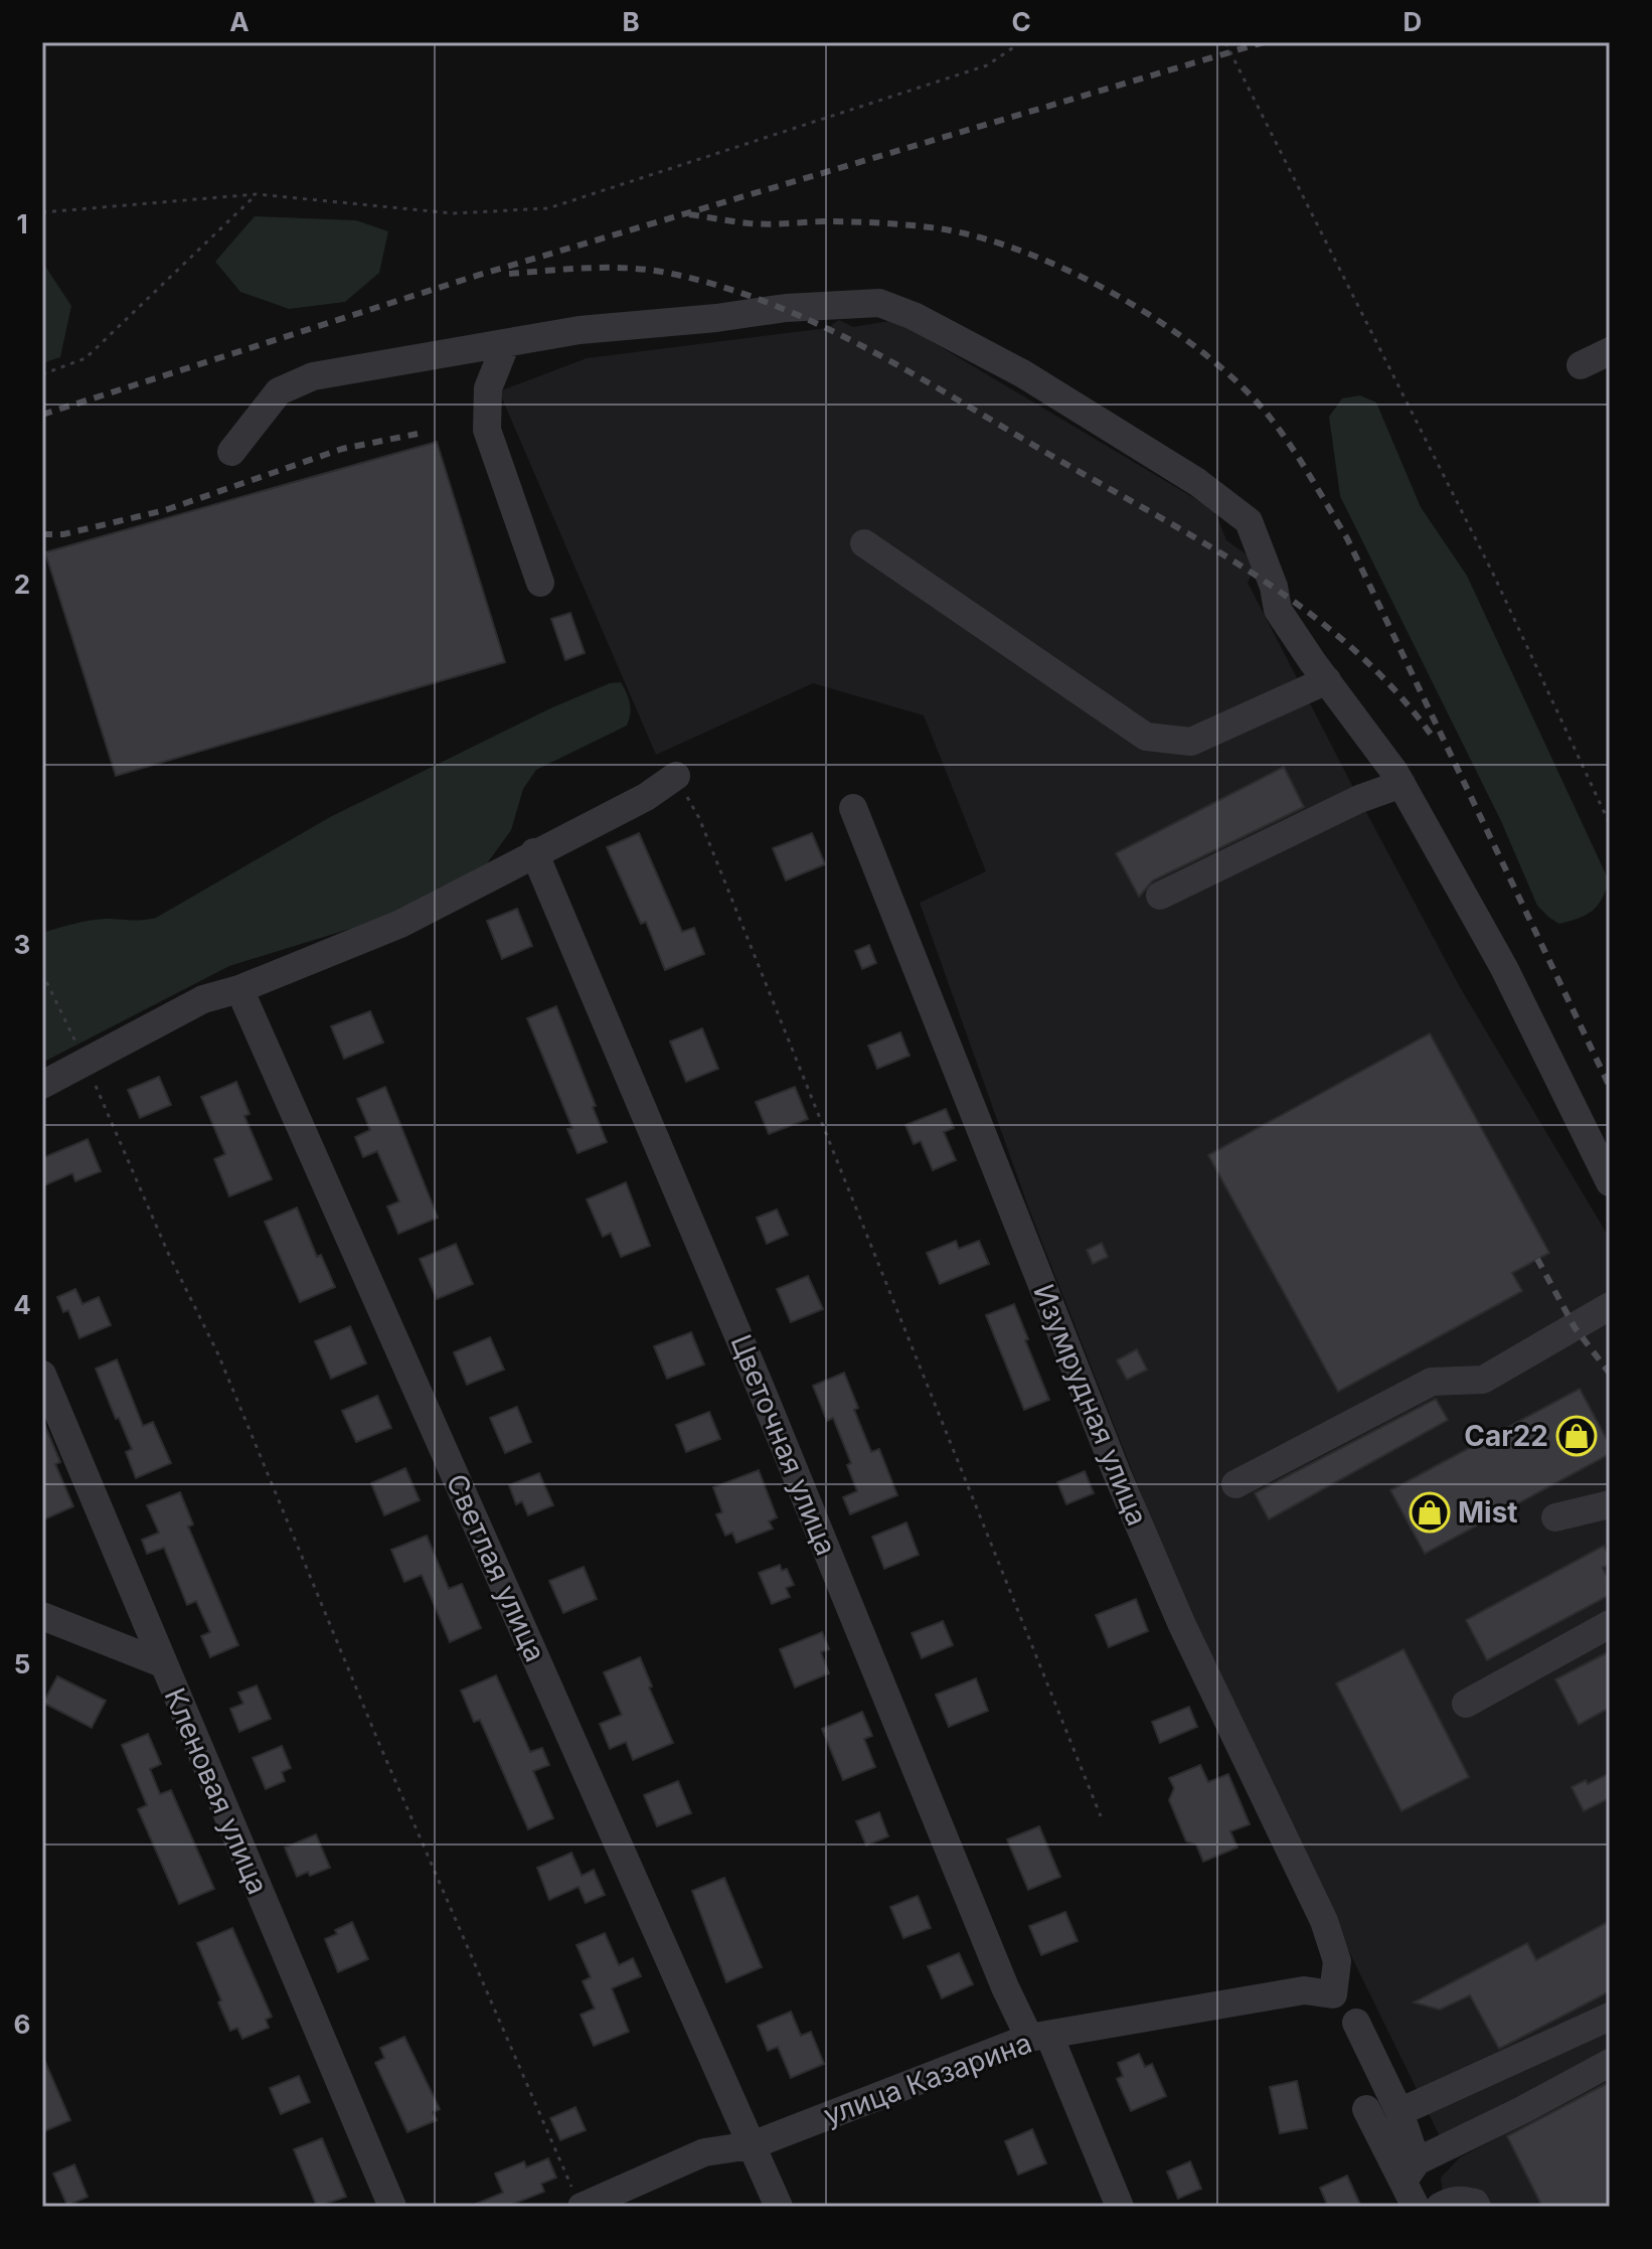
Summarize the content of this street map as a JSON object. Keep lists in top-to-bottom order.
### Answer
{
  "streets": {
    "street": [
      "Изумрудная улица",
      "Цветочная улица",
      "Светлая улица",
      "Кленовая улица",
      "улица Казарина"
    ]
  },
  "crossings": [
    ["Изумрудная улица", "улица Казарина"],
    ["Цветочная улица", "улица Казарина"],
    ["Светлая улица", "улица Казарина"]
  ],
  "places": {
    "shop": ["Car22", "Mist"]
  },
  "grid": {
    "columns": [
      "A",
      "B",
      "C",
      "D"
    ],
    "rows": [
      "1",
      "2",
      "3",
      "4",
      "5",
      "6"
    ]
  }
}
